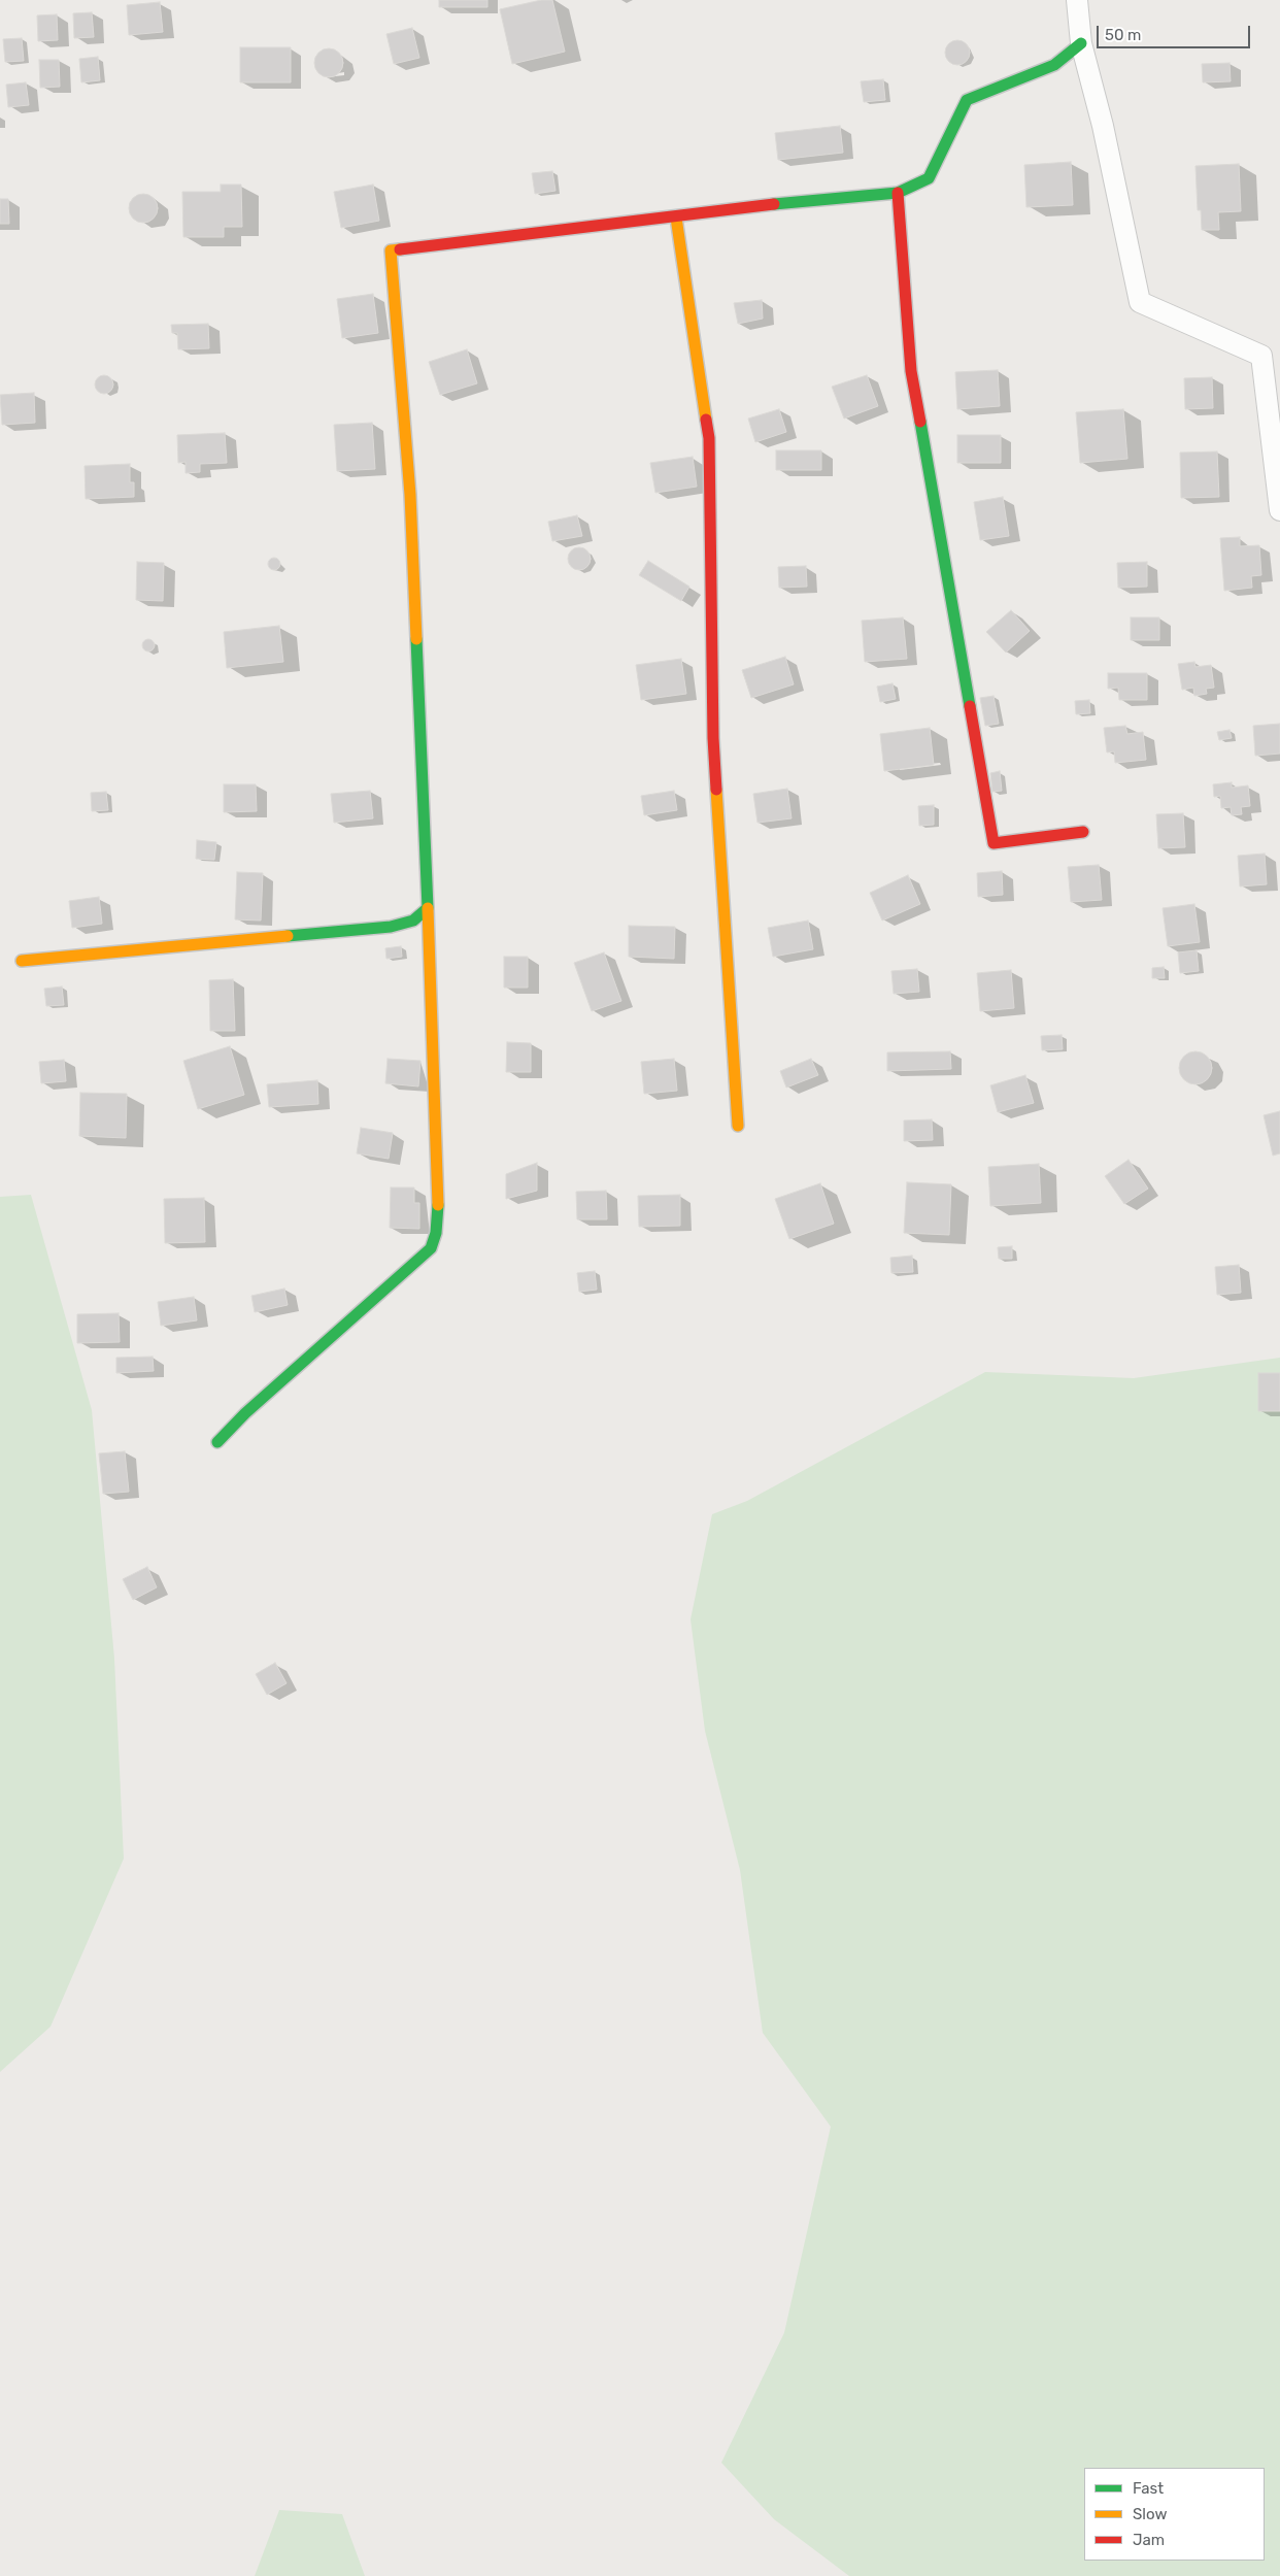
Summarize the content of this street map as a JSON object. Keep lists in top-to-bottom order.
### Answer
{
  "legend": ["Fast", "Slow", "Jam"],
  "scale_bar": "50 m"
}
